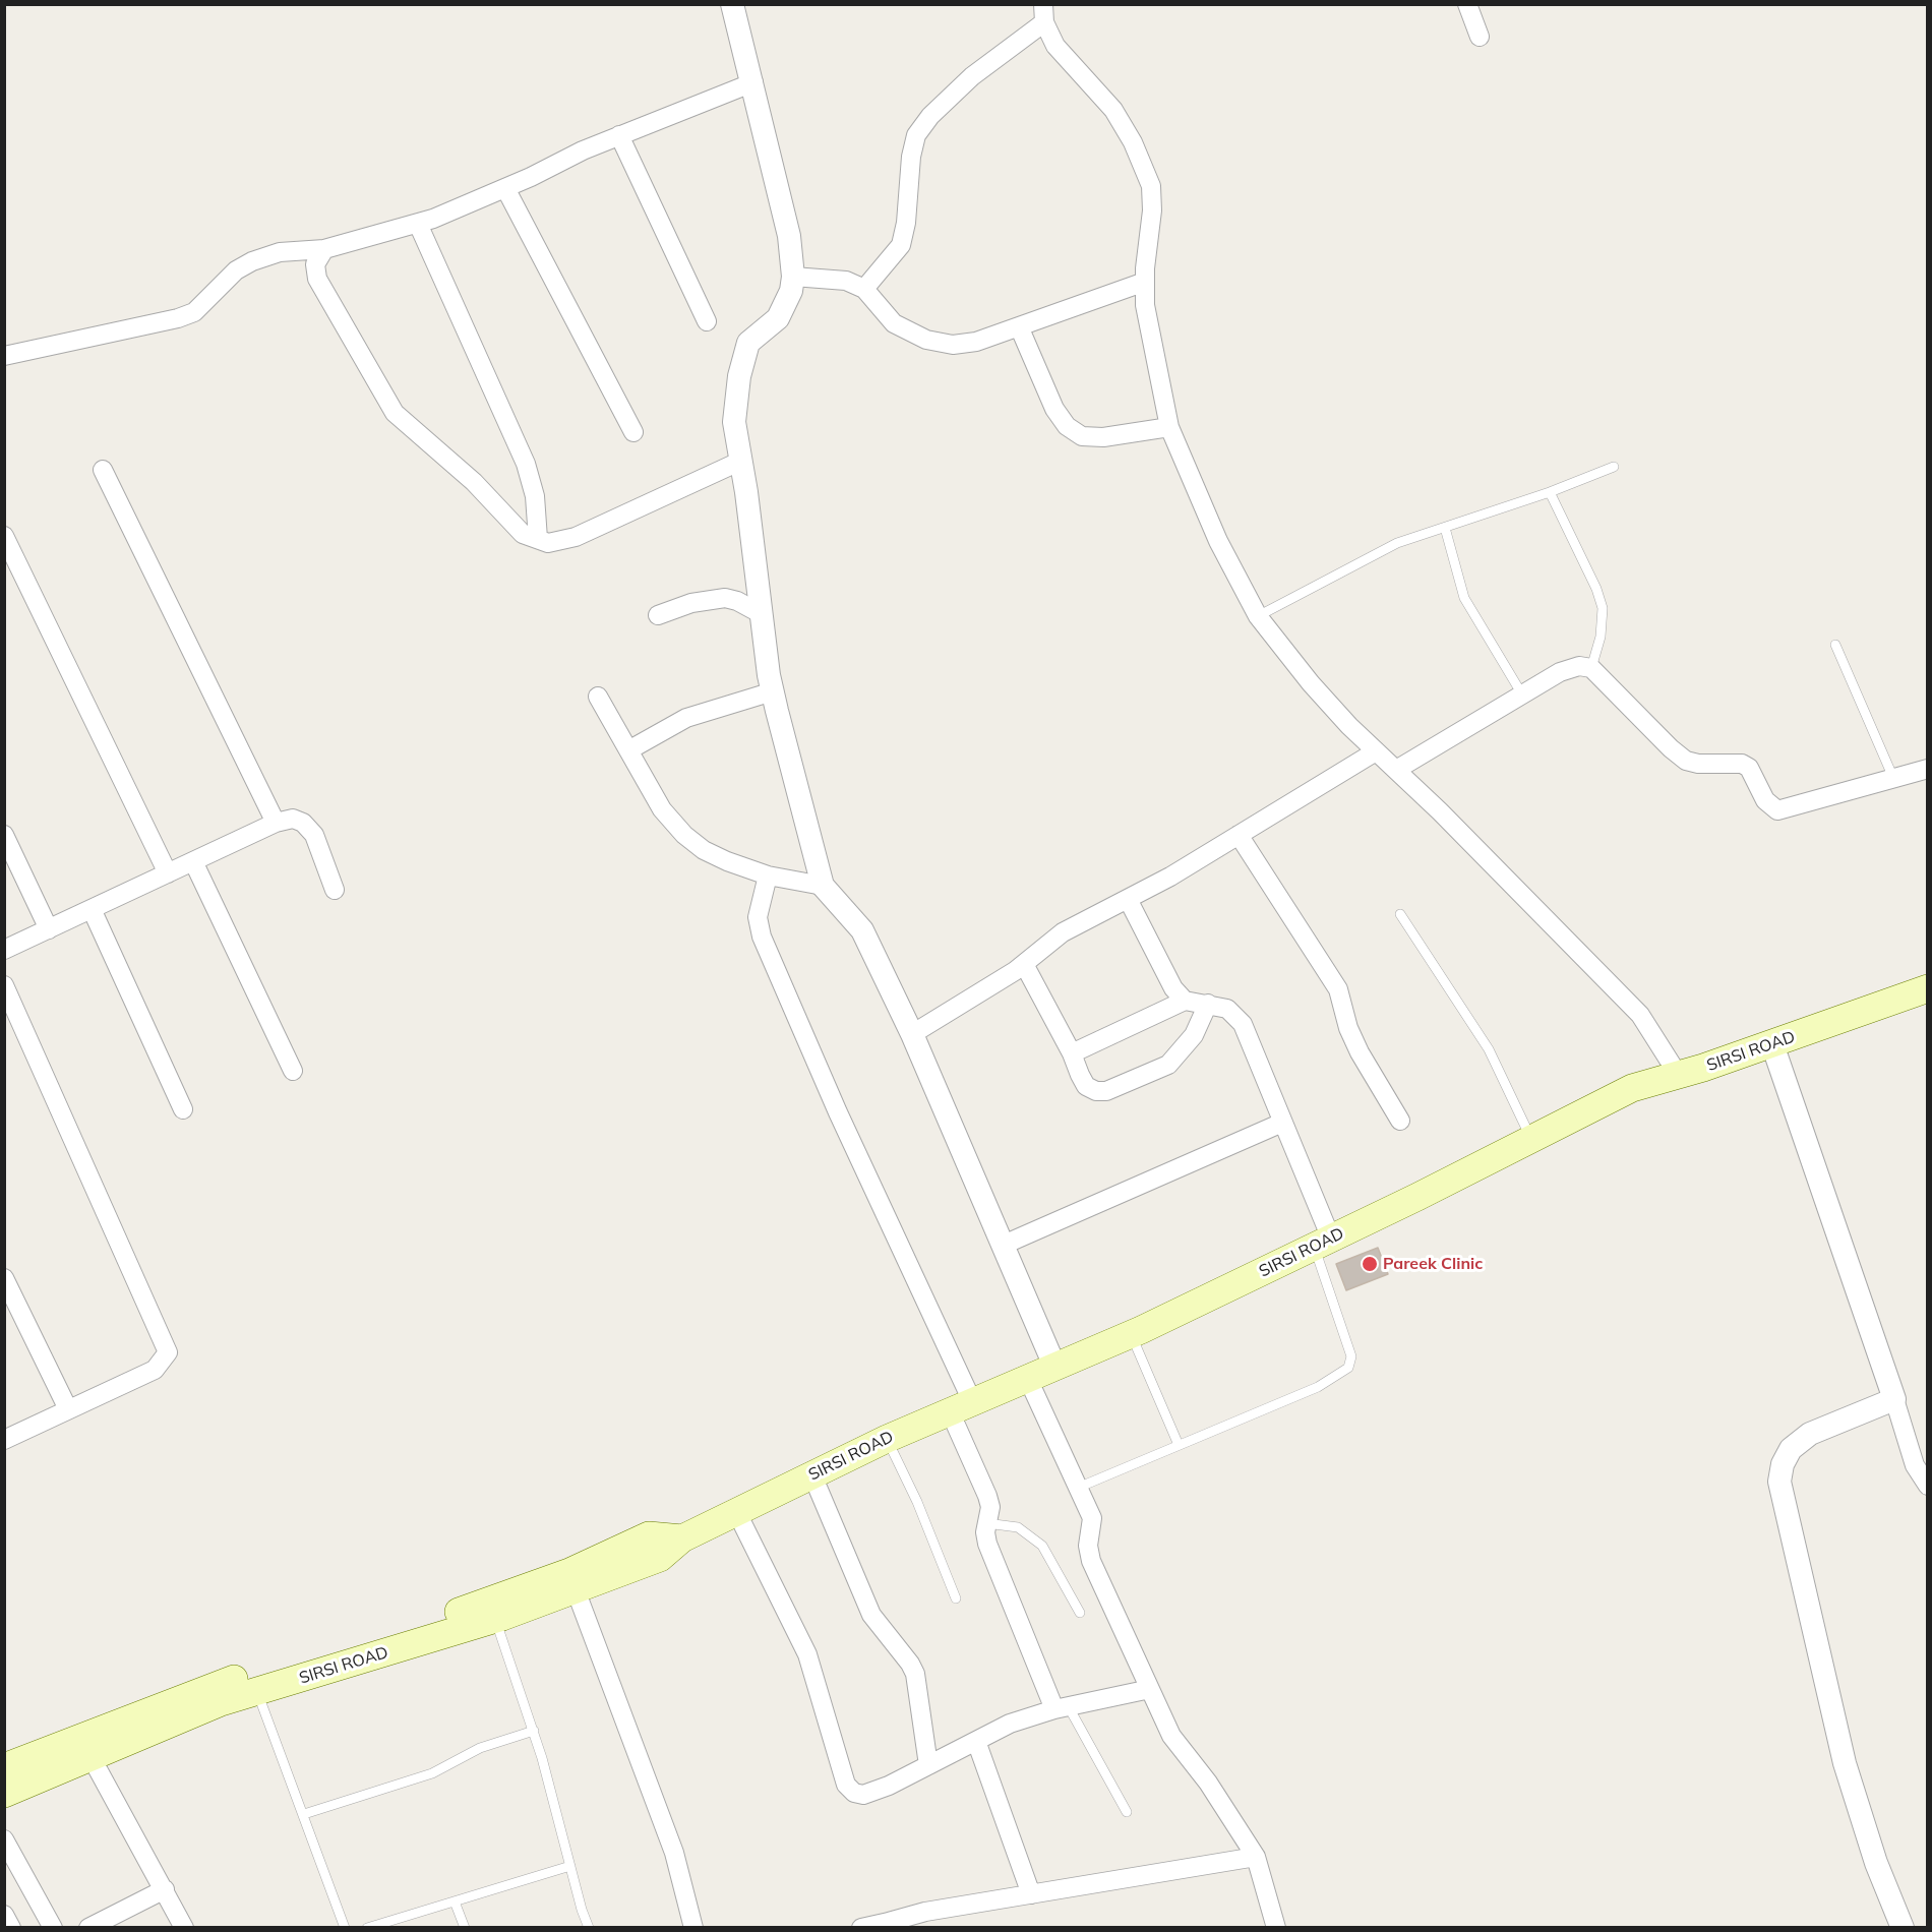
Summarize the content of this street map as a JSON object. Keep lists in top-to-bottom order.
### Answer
{
  "streets": {
    "main road": ["SIRSI ROAD"]
  },
  "places": ["Pareek Clinic"]
}
